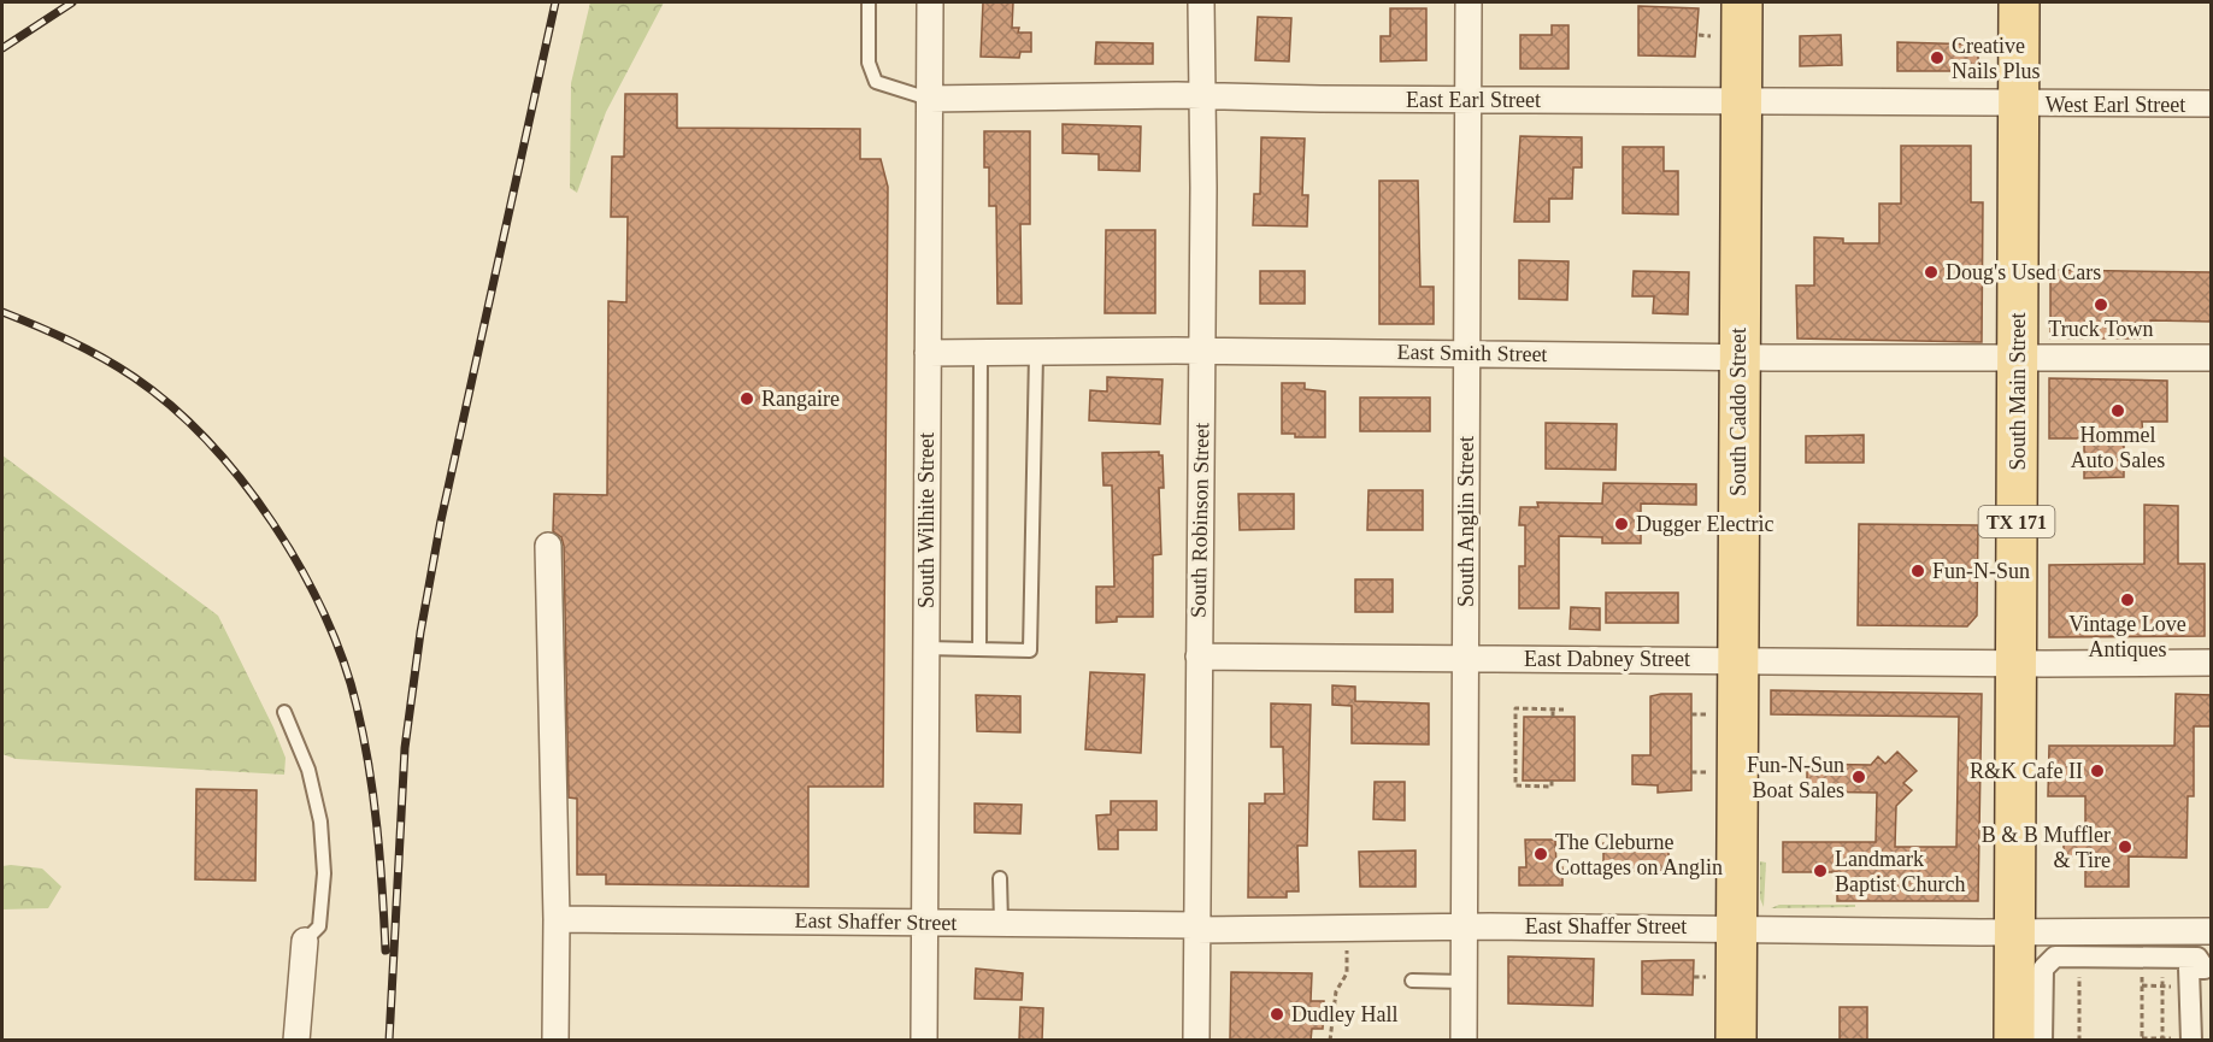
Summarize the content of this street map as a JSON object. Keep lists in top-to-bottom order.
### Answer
{
  "streets": {
    "main road": ["South Main Street", "South Caddo Street", "TX 171"],
    "street": [
      "East Earl Street",
      "West Earl Street",
      "East Smith Street",
      "South Wilhite Street",
      "South Robinson Street",
      "South Anglin Street",
      "East Dabney Street",
      "East Shaffer Street"
    ]
  },
  "crossings": [
    ["East Earl Street", "West Earl Street"],
    ["East Earl Street", "South Main Street"],
    ["East Earl Street", "South Caddo Street"],
    ["East Earl Street", "South Wilhite Street"],
    ["East Earl Street", "South Robinson Street"],
    ["East Earl Street", "South Anglin Street"],
    ["West Earl Street", "South Main Street"],
    ["East Smith Street", "South Main Street"],
    ["East Smith Street", "South Caddo Street"],
    ["East Smith Street", "South Wilhite Street"],
    ["East Smith Street", "South Robinson Street"],
    ["East Smith Street", "South Anglin Street"],
    ["South Main Street", "East Dabney Street"],
    ["South Main Street", "East Shaffer Street"],
    ["South Caddo Street", "East Dabney Street"],
    ["South Caddo Street", "East Shaffer Street"],
    ["South Wilhite Street", "East Shaffer Street"],
    ["South Robinson Street", "East Dabney Street"],
    ["South Robinson Street", "East Shaffer Street"],
    ["South Anglin Street", "East Dabney Street"],
    ["South Anglin Street", "East Shaffer Street"]
  ],
  "places": [
    "Creative Nails Plus",
    "Doug's Used Cars",
    "Truck Town",
    "Rangaire",
    "Hommel Auto Sales",
    "Dugger Electric",
    "Fun-N-Sun",
    "Vintage Love Antiques",
    "R&K Cafe II",
    "Fun-N-Sun Boat Sales",
    "B & B Muffler & Tire",
    "The Cleburne Cottages on Anglin",
    "Landmark Baptist Church",
    "Dudley Hall"
  ]
}
